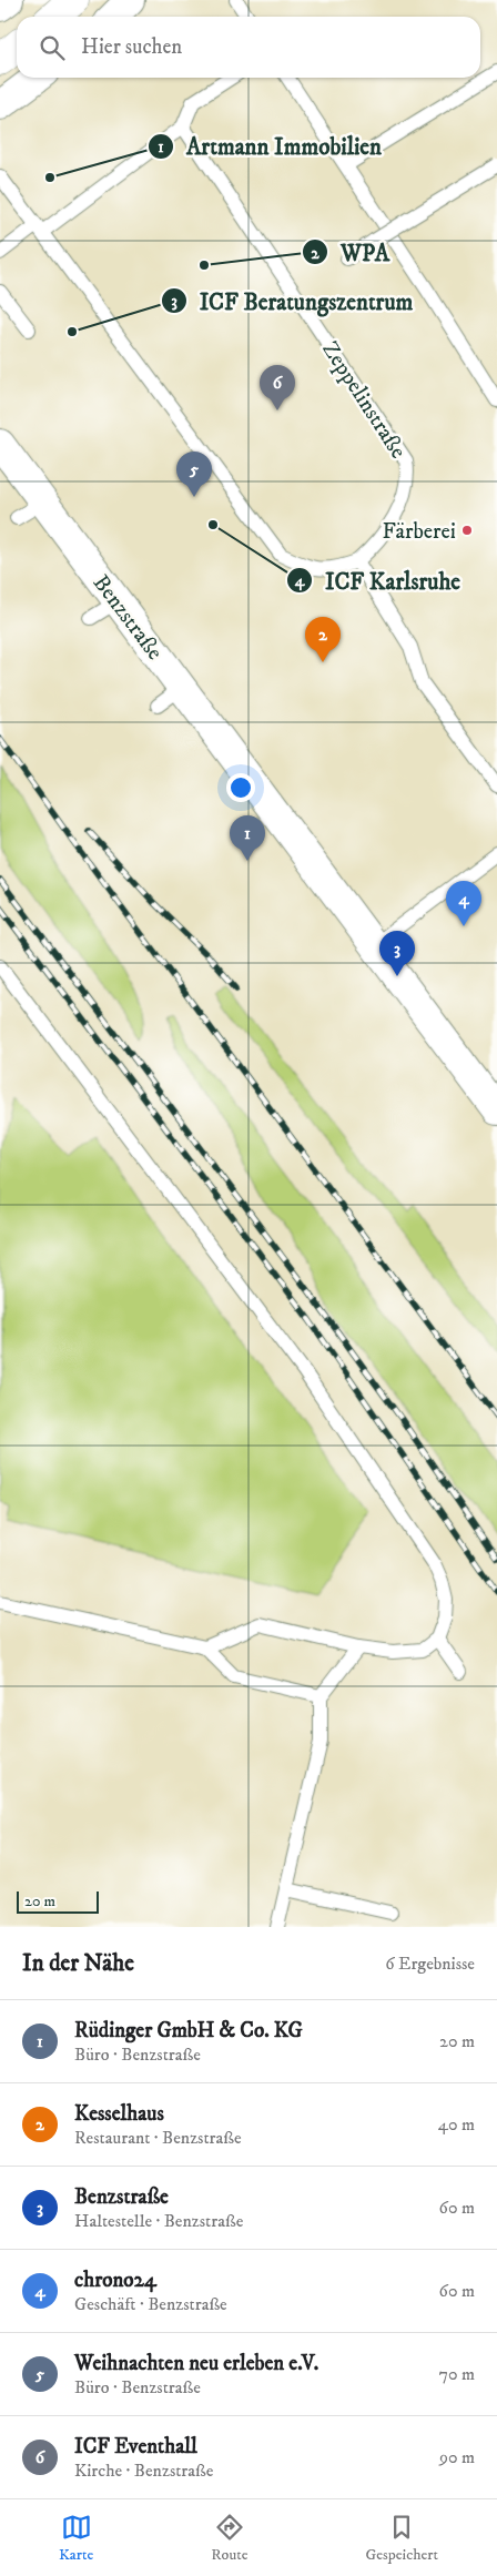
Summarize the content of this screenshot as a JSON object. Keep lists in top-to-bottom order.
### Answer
{
  "streets": {
    "street": ["Benzstraße"],
    "lane": ["Zeppelinstraße"]
  },
  "places": [
    "Artmann Immobilien",
    "WPA",
    "ICF Beratungszentrum",
    "ICF Karlsruhe",
    "Färberei"
  ],
  "scale_bar": "20 m",
  "page": {
    "search": "Hier suchen",
    "pins": [
      "6",
      "5",
      "2",
      "1",
      "4",
      "3"
    ],
    "scale": "20 m",
    "heading": ["In der Nähe", "6 Ergebnisse"],
    "list": [
      {
        "mark": "1",
        "name": "Rüdinger GmbH & Co. KG",
        "note": "Büro · Benzstraße",
        "value": "20 m"
      },
      {
        "mark": "2",
        "name": "Kesselhaus",
        "note": "Restaurant · Benzstraße",
        "value": "40 m"
      },
      {
        "mark": "3",
        "name": "Benzstraße",
        "note": "Haltestelle · Benzstraße",
        "value": "60 m"
      },
      {
        "mark": "4",
        "name": "chrono24",
        "note": "Geschäft · Benzstraße",
        "value": "60 m"
      },
      {
        "mark": "5",
        "name": "Weihnachten neu erleben e.V.",
        "note": "Büro · Benzstraße",
        "value": "70 m"
      },
      {
        "mark": "6",
        "name": "ICF Eventhall",
        "note": "Kirche · Benzstraße",
        "value": "90 m"
      }
    ],
    "nav": ["Karte", "Route", "Gespeichert"]
  }
}
